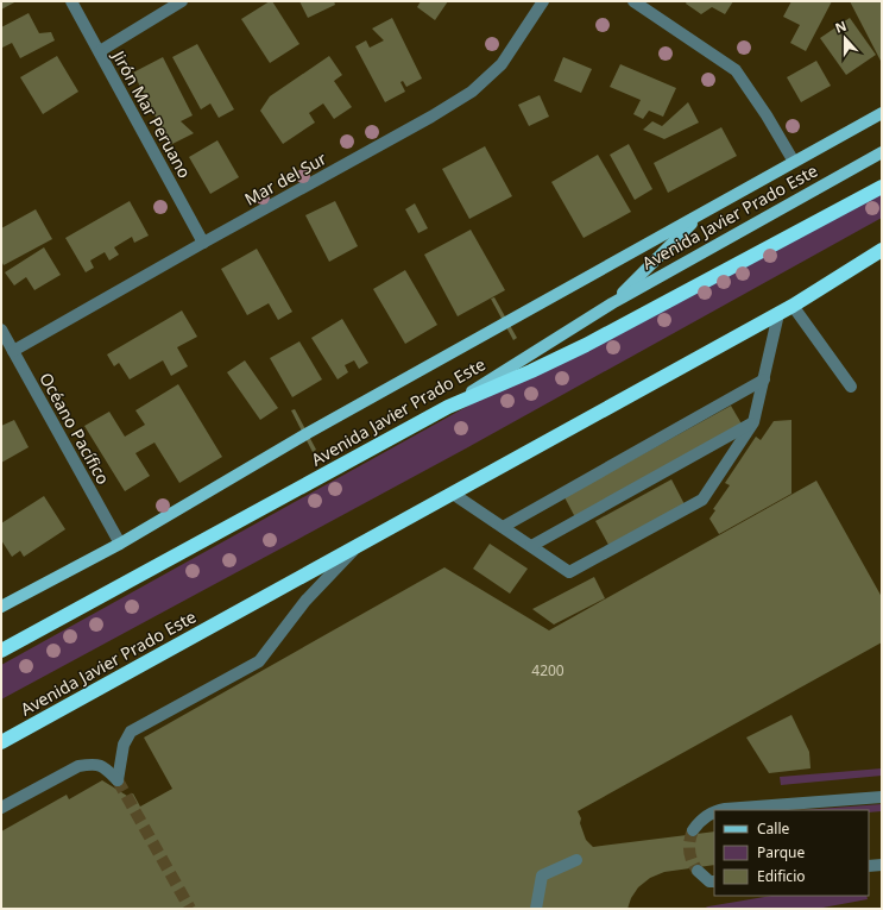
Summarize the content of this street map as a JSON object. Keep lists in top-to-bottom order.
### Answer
{
  "streets": {
    "highway": ["Avenida Javier Prado Este"],
    "street": ["Jirón Mar Peruano", "Mar del Sur", "Océano Pacífico"]
  },
  "crossings": [
    ["Jirón Mar Peruano", "Mar del Sur"],
    ["Mar del Sur", "Océano Pacífico"],
    ["Avenida Javier Prado Este", "Océano Pacífico"]
  ],
  "house_numbers": ["4200"],
  "legend": ["Calle", "Parque", "Edificio"],
  "north": "top"
}
